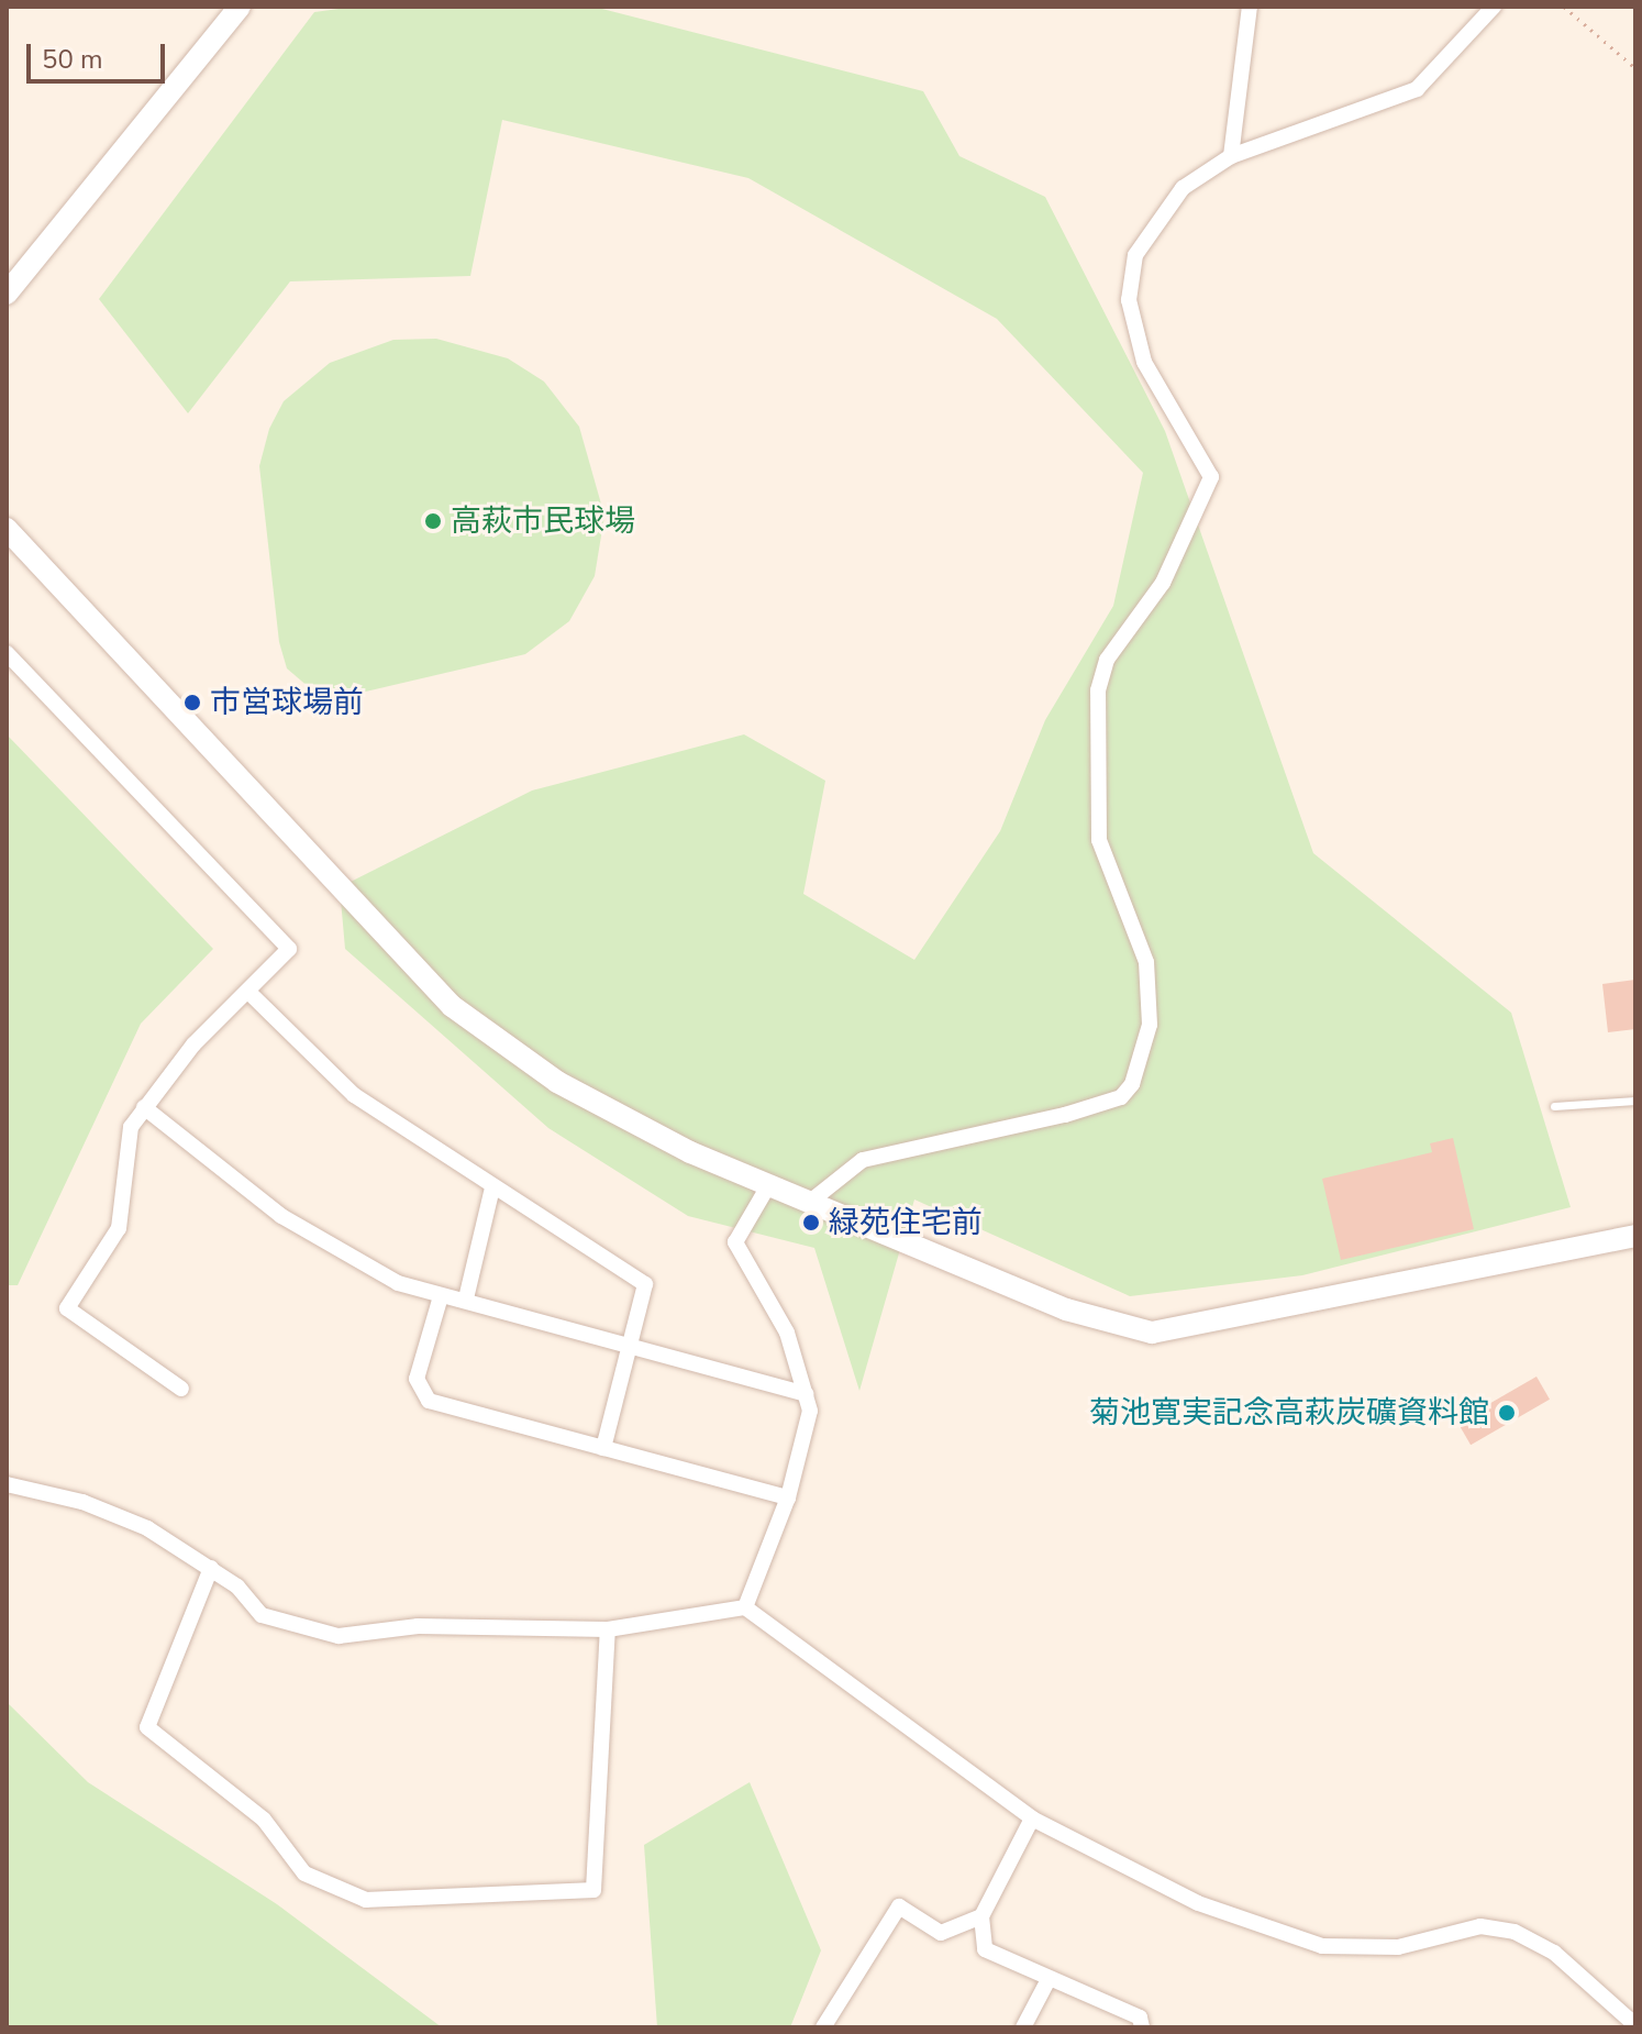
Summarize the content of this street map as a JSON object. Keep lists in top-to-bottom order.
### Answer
{
  "places": [
    "高萩市民球場",
    "市営球場前",
    "緑苑住宅前",
    "菊池寛実記念高萩炭礦資料館"
  ],
  "scale_bar": "50 m"
}
